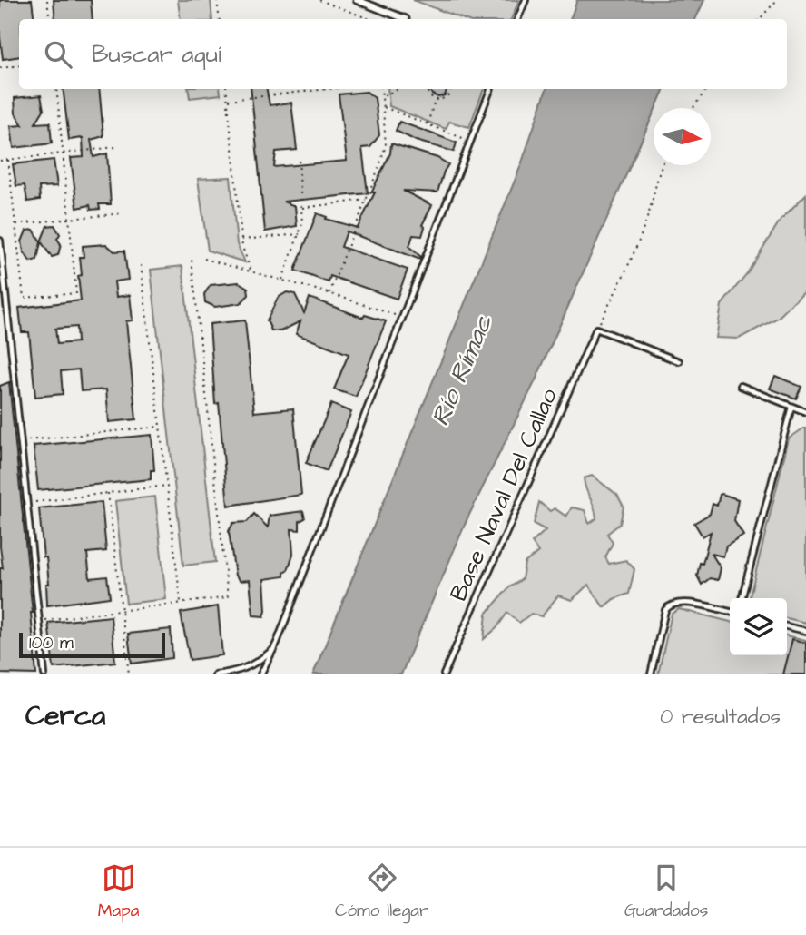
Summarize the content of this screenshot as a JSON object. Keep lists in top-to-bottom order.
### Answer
{
  "streets": {
    "lane": ["Base Naval Del Callao"]
  },
  "water": ["Río Rímac"],
  "scale_bar": "100 m",
  "north": "right",
  "page": {
    "search": "Buscar aquí",
    "scale": "100 m",
    "heading": ["Cerca", "0 resultados"],
    "nav": ["Mapa", "Cómo llegar", "Guardados"]
  }
}
